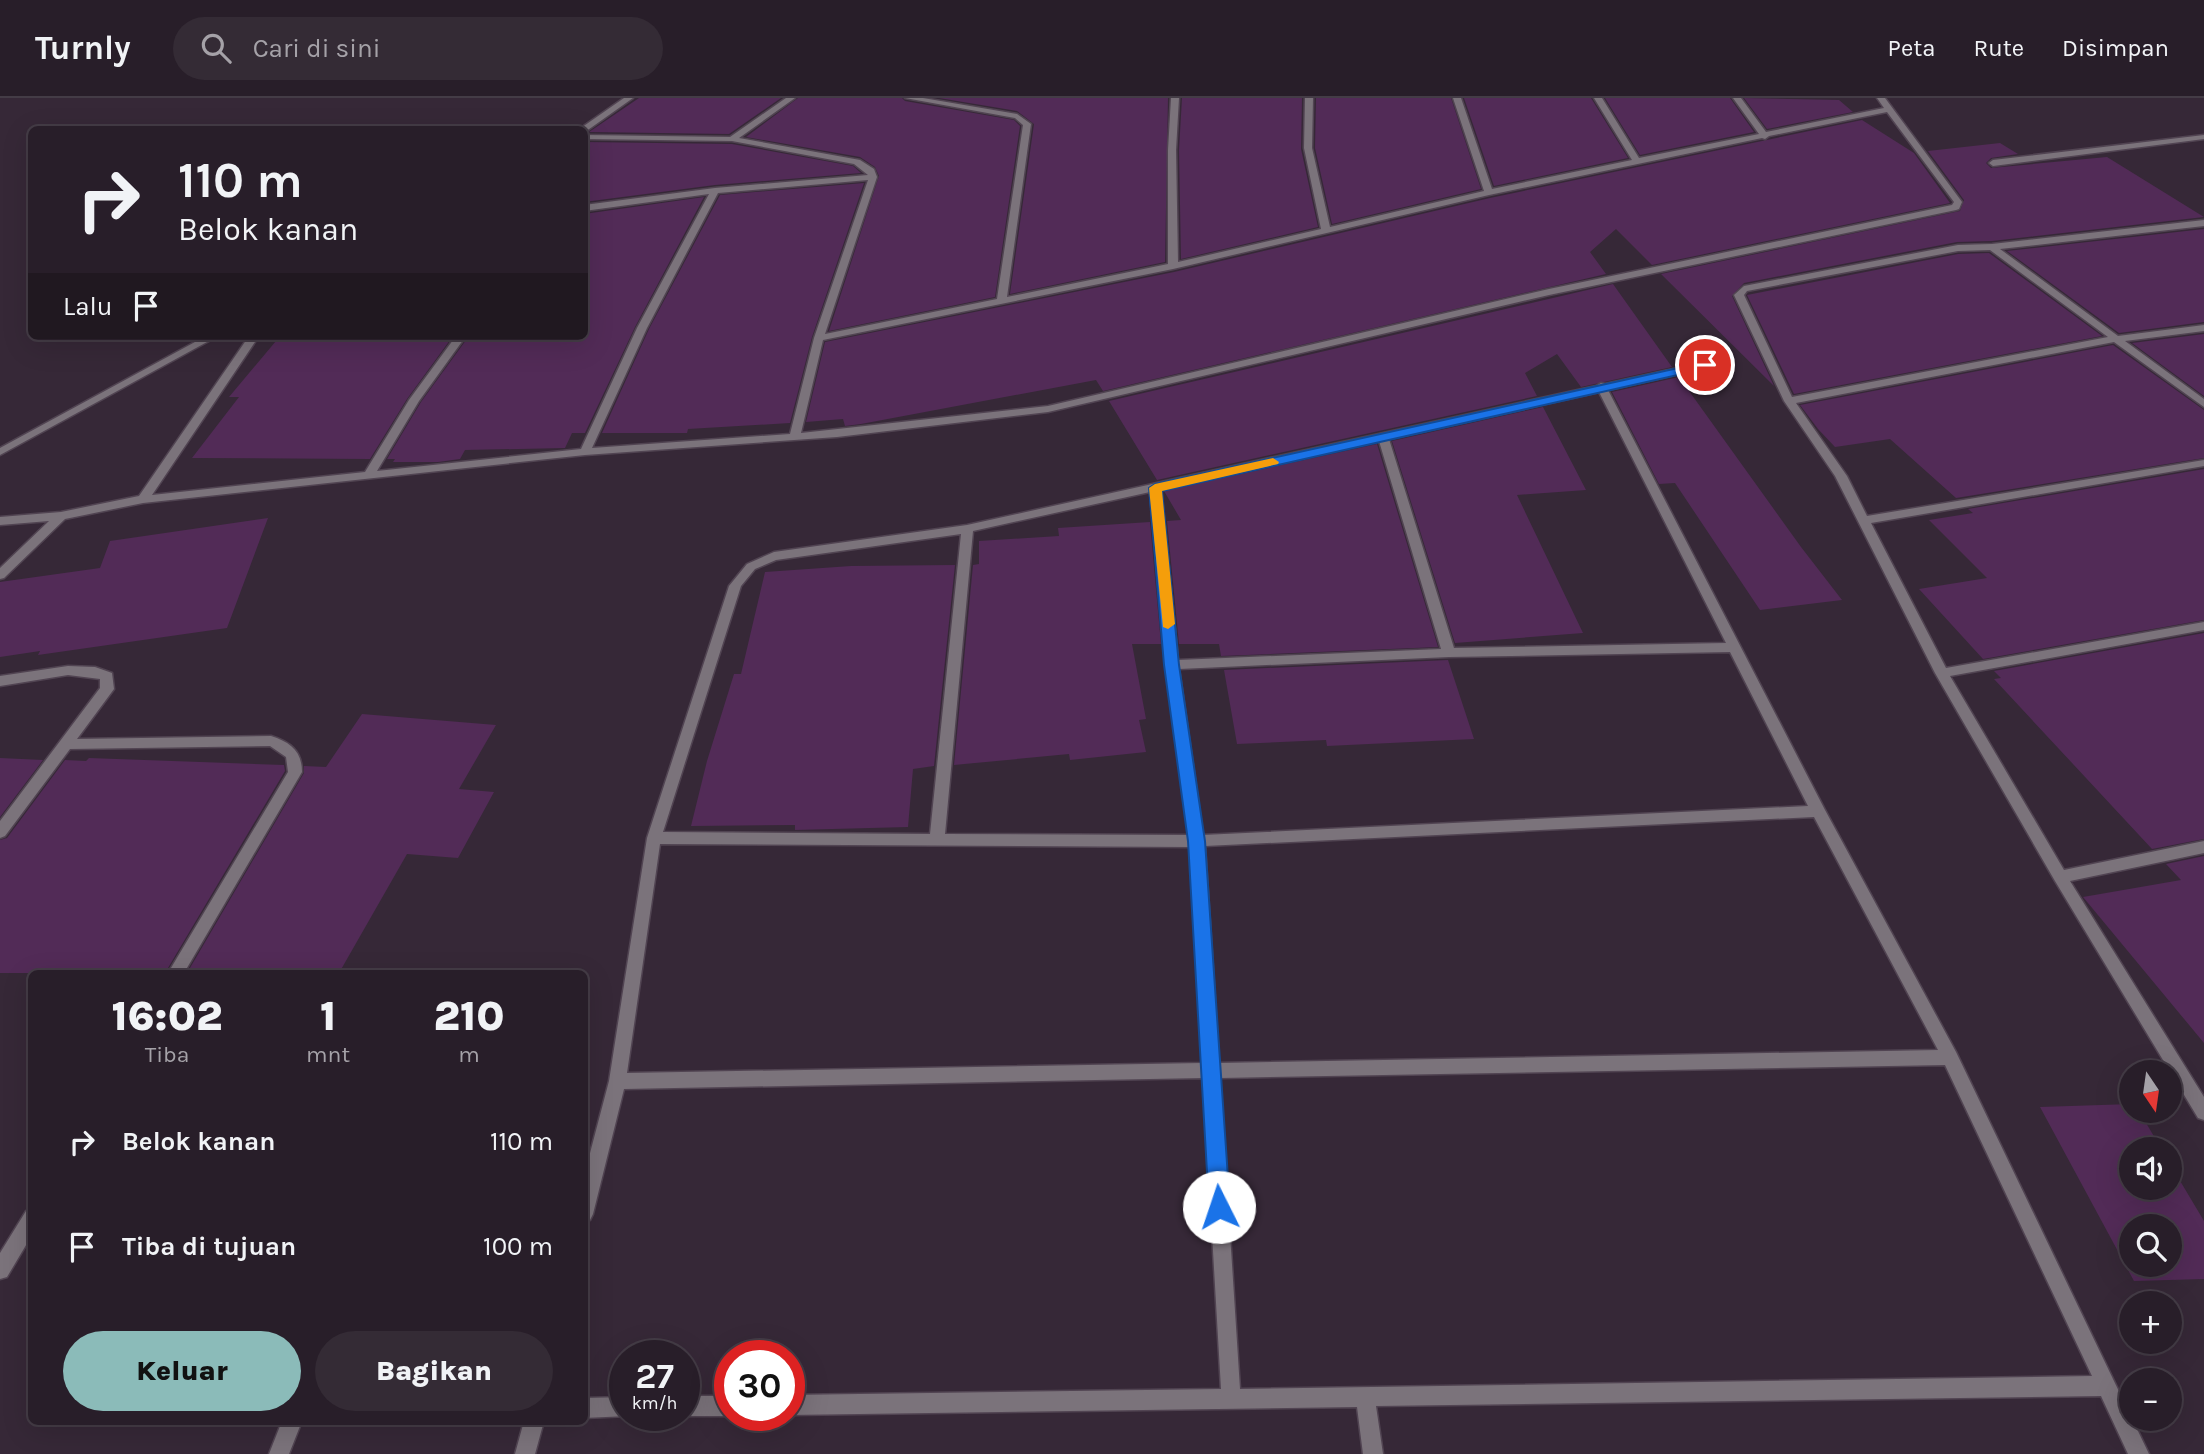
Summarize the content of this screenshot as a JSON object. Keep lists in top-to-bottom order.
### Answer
{
  "north": "bottom",
  "page": {
    "header": "Turnly",
    "search": "Cari di sini",
    "nav": ["Peta", "Rute", "Disimpan"],
    "turn": ["110 m", "Belok kanan"],
    "then": "Lalu",
    "eta": [
      "16:02",
      "Tiba",
      "1",
      "mnt",
      "210",
      "m"
    ],
    "map_buttons": ["+", "−"],
    "list": [
      {
        "name": "Belok kanan",
        "value": "110 m"
      },
      {
        "name": "Tiba di tujuan",
        "value": "100 m"
      }
    ],
    "buttons": ["Keluar", "Bagikan"],
    "speed": "27 km/h",
    "limit": "30"
  }
}
